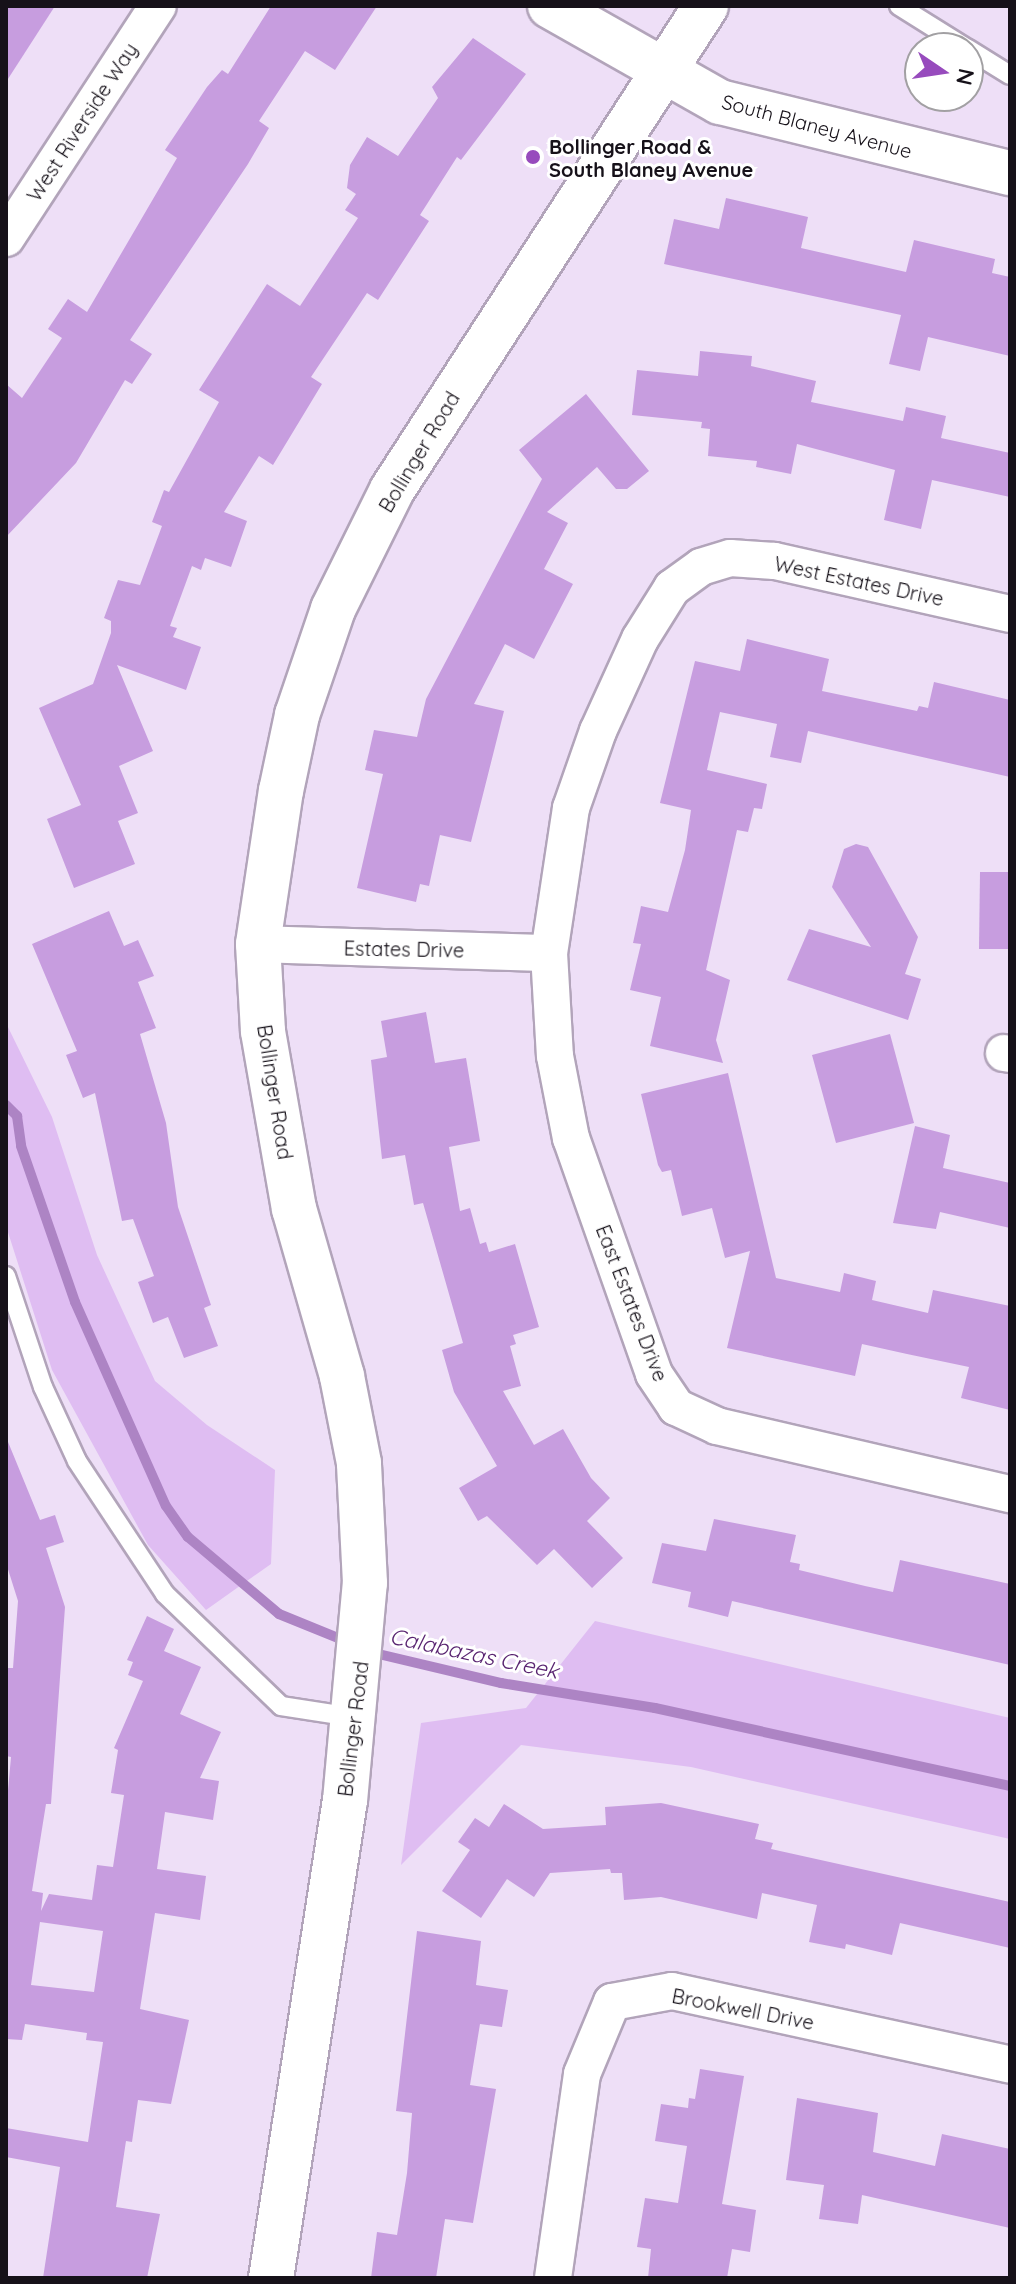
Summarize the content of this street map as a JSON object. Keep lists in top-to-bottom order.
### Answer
{
  "streets": {
    "main road": ["South Blaney Avenue", "Bollinger Road"],
    "street": [
      "West Riverside Way",
      "West Estates Drive",
      "Estates Drive",
      "East Estates Drive",
      "Brookwell Drive"
    ]
  },
  "crossings": [
    ["South Blaney Avenue", "Bollinger Road"],
    ["Bollinger Road", "Estates Drive"],
    ["West Estates Drive", "Estates Drive"],
    ["West Estates Drive", "East Estates Drive"],
    ["Estates Drive", "East Estates Drive"]
  ],
  "water": ["Calabazas Creek"],
  "places": ["Bollinger Road & South Blaney Avenue"],
  "north": "right"
}
